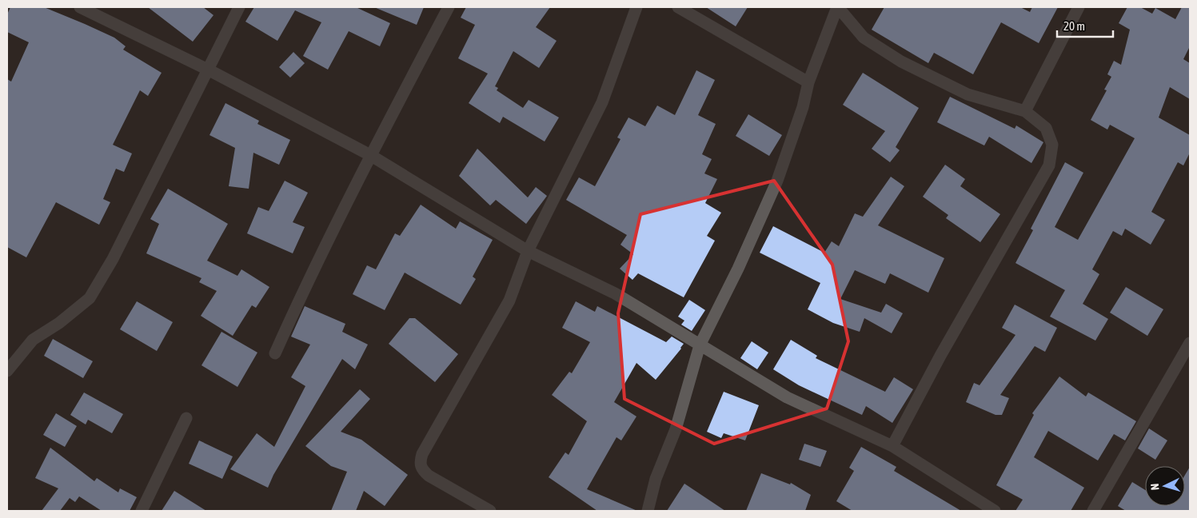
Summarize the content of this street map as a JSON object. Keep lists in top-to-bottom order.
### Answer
{
  "scale_bar": "20 m",
  "north": "left"
}
